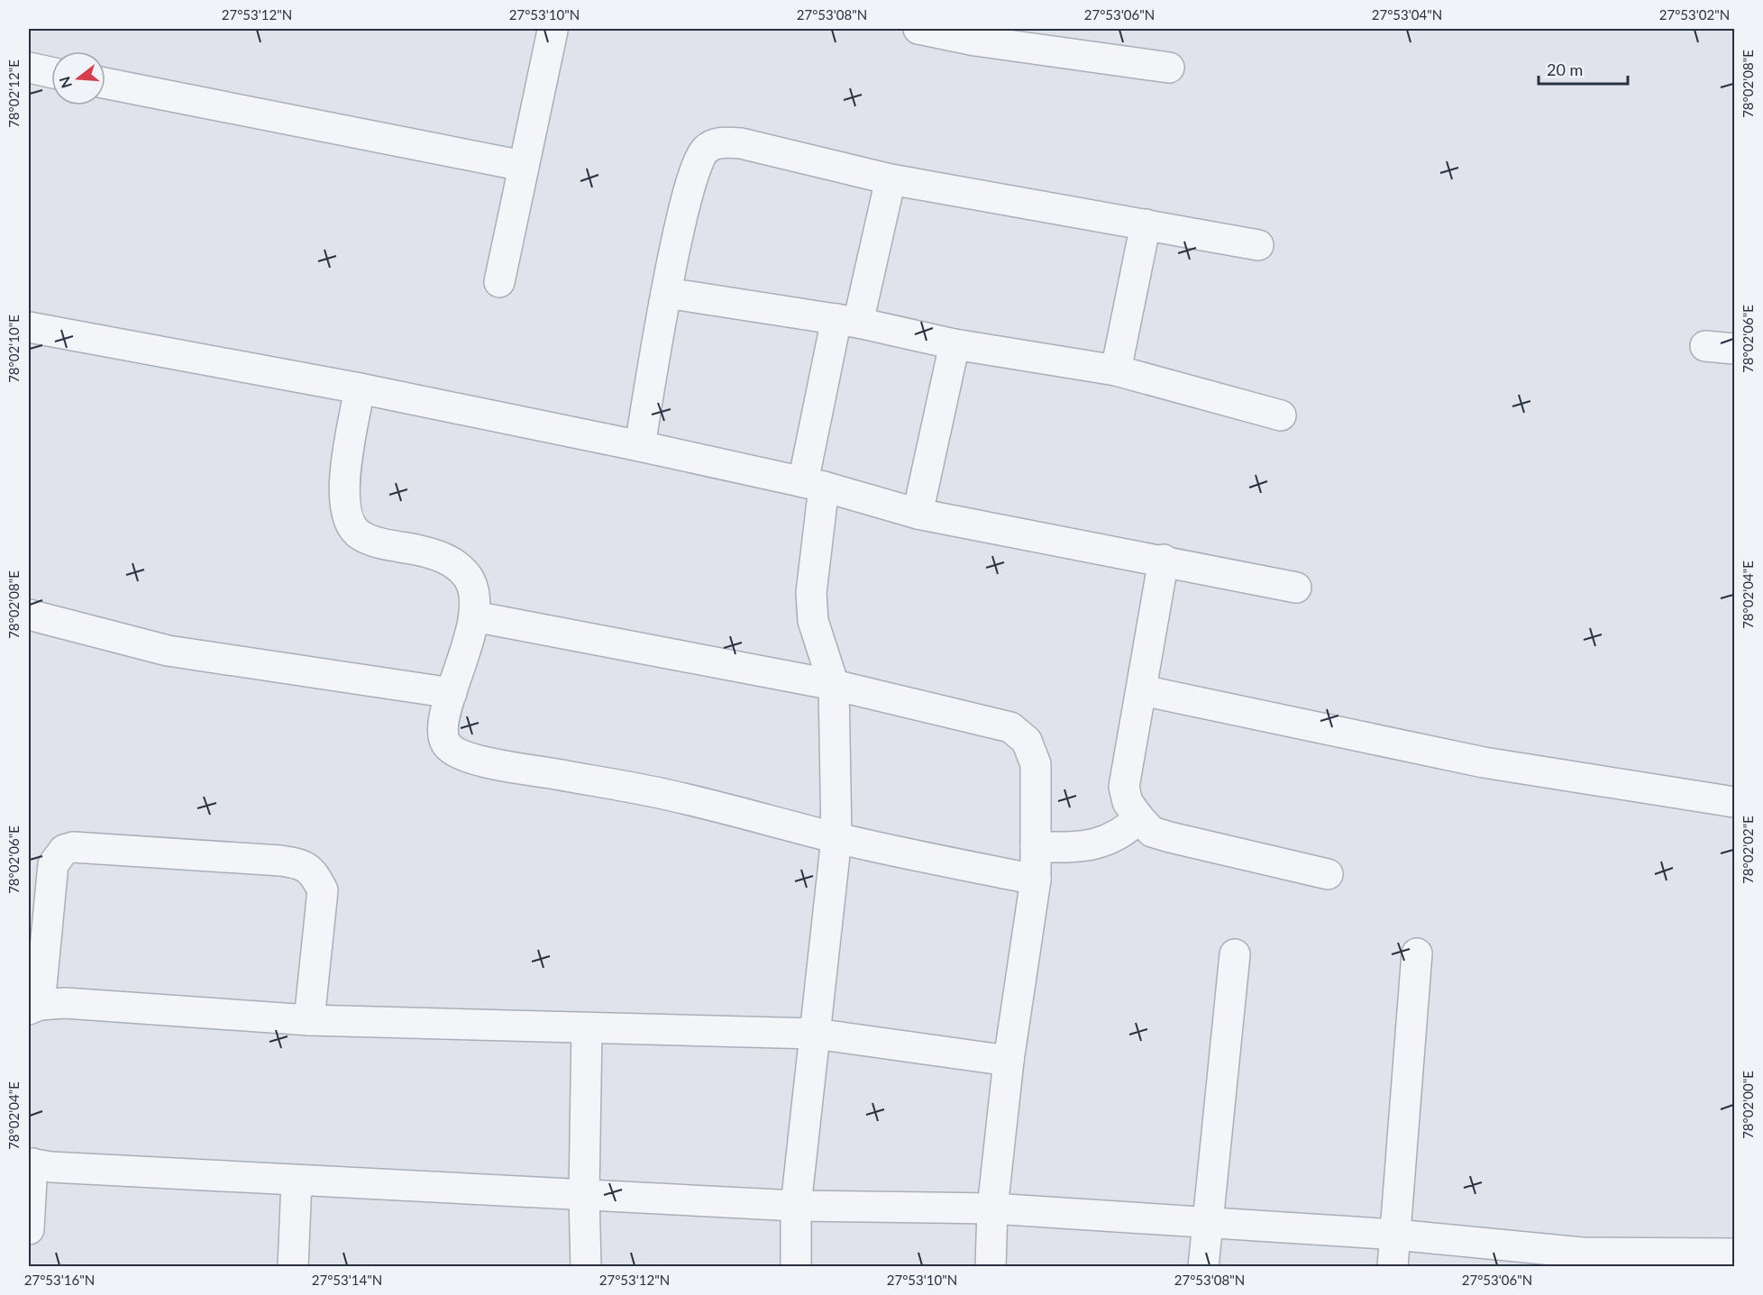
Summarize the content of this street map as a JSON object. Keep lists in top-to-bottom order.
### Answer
{
  "scale_bar": "20 m",
  "north": "left",
  "coordinates": [
    "27°53'12\"N",
    "27°53'10\"N",
    "27°53'08\"N",
    "27°53'06\"N",
    "27°53'04\"N",
    "27°53'02\"N",
    "78°02'08\"E",
    "78°02'12\"E",
    "78°02'06\"E",
    "78°02'10\"E",
    "78°02'04\"E",
    "78°02'02\"E",
    "78°02'00\"E",
    "27°53'16\"N",
    "27°53'14\"N"
  ]
}
